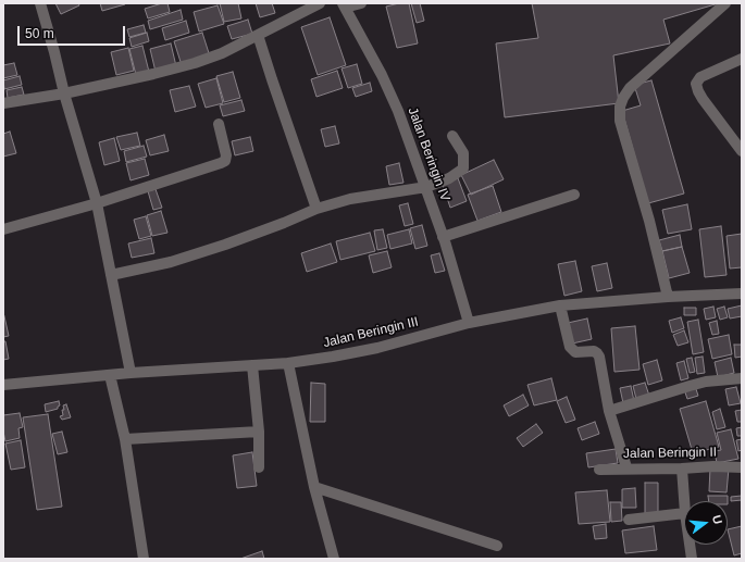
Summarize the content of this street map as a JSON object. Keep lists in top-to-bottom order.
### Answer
{
  "streets": {
    "street": ["Jalan Beringin IV", "Jalan Beringin III", "Jalan Beringin II"]
  },
  "crossings": [
    ["Jalan Beringin IV", "Jalan Beringin III"]
  ],
  "scale_bar": "50 m",
  "north": "right"
}
